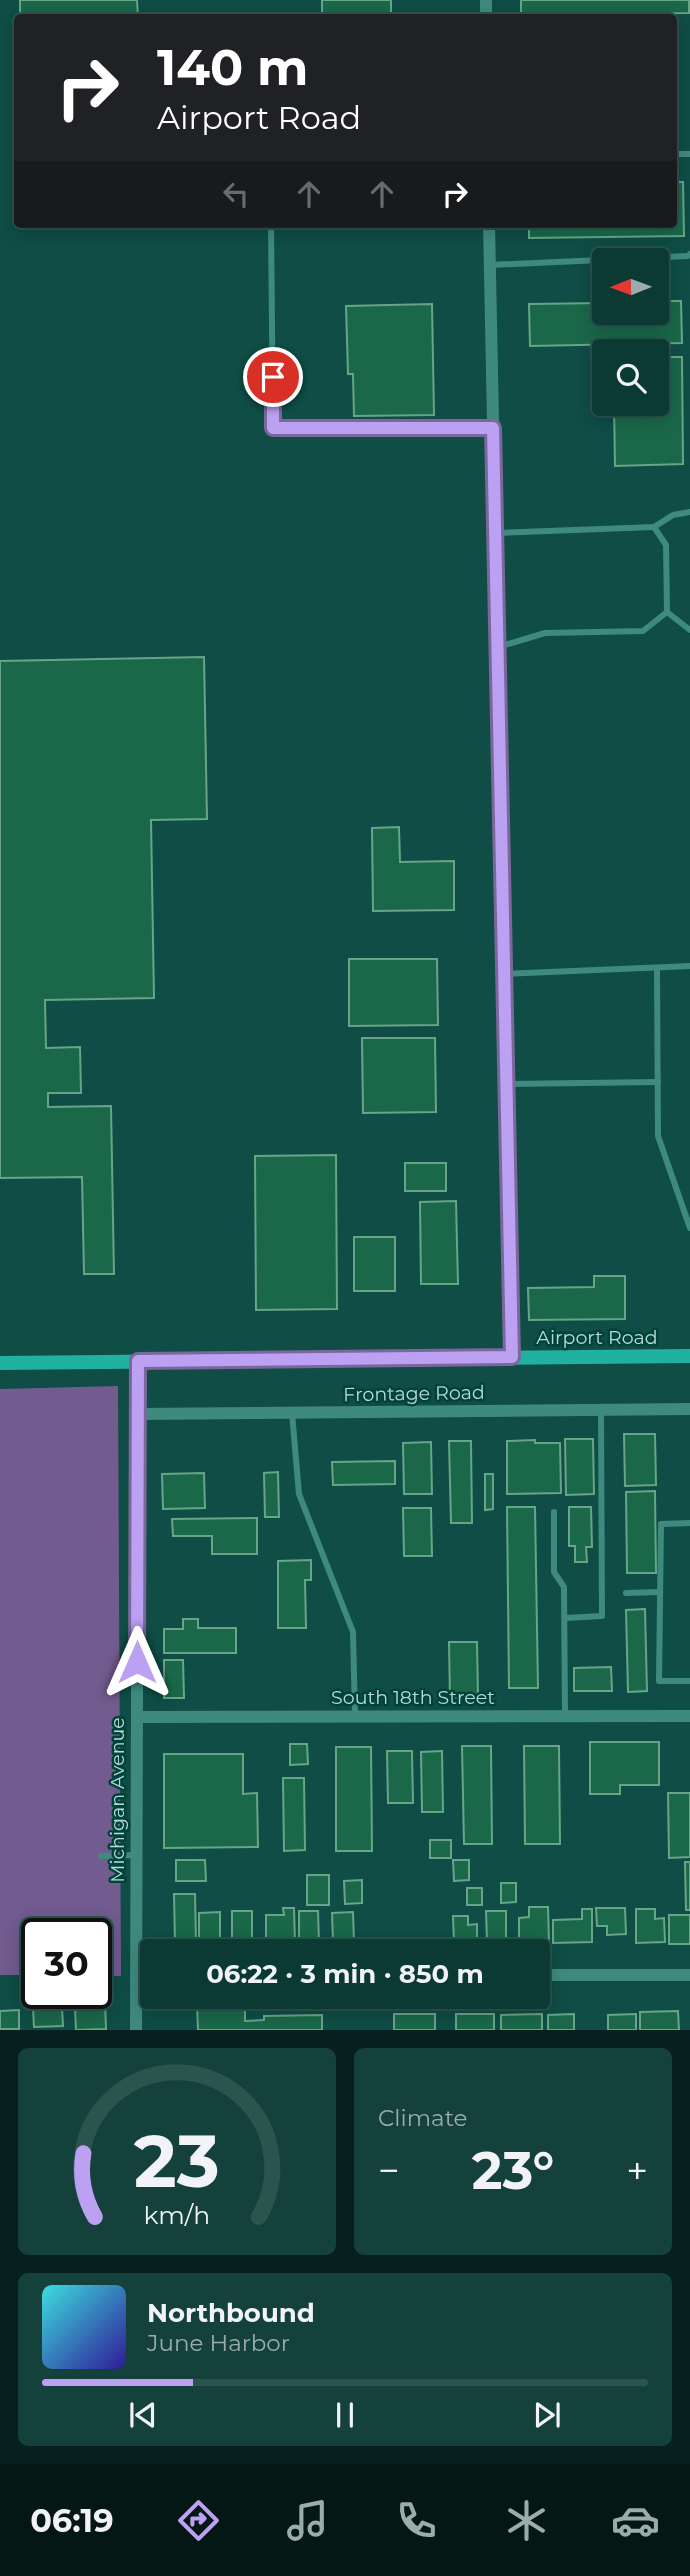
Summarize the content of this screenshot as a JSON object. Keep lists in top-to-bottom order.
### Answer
{
  "streets": {
    "main road": ["Airport Road"],
    "street": ["Frontage Road", "South 18th Street", "Michigan Avenue"]
  },
  "crossings": [
    ["Airport Road", "Michigan Avenue"],
    ["Frontage Road", "Michigan Avenue"],
    ["South 18th Street", "Michigan Avenue"]
  ],
  "north": "left",
  "page": {
    "turn": ["140 m", "Airport Road"],
    "limit": "30",
    "trip": "06:22 · 3 min · 850 m",
    "tile": "Climate",
    "heat": ["−", "23°", "+"],
    "song": ["Northbound", "June Harbor"],
    "tabs": "06:19",
    "gauge": ["23", "km/h"]
  }
}
